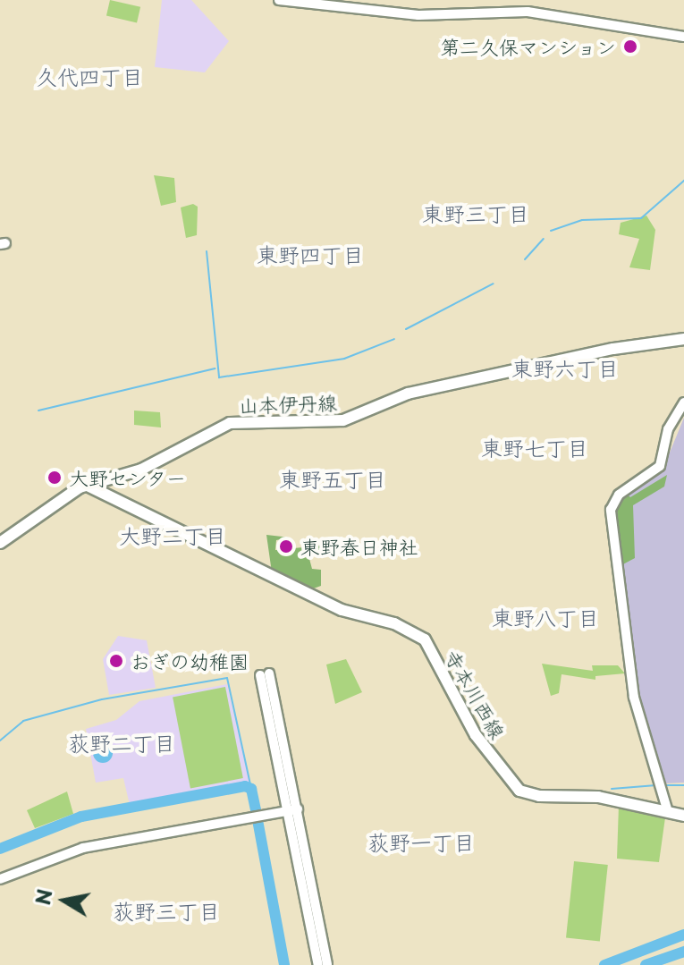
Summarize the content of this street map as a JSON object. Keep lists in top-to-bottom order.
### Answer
{
  "streets": {
    "main road": ["山本伊丹線", "寺本川西線"]
  },
  "crossings": [
    ["山本伊丹線", "寺本川西線"]
  ],
  "districts": [
    "久代四丁目",
    "東野三丁目",
    "東野四丁目",
    "東野六丁目",
    "東野七丁目",
    "東野五丁目",
    "大野二丁目",
    "東野八丁目",
    "荻野二丁目",
    "荻野一丁目",
    "荻野三丁目"
  ],
  "places": [
    "第二久保マンション",
    "大野センター",
    "東野春日神社",
    "おぎの幼稚園"
  ],
  "north": "left"
}
